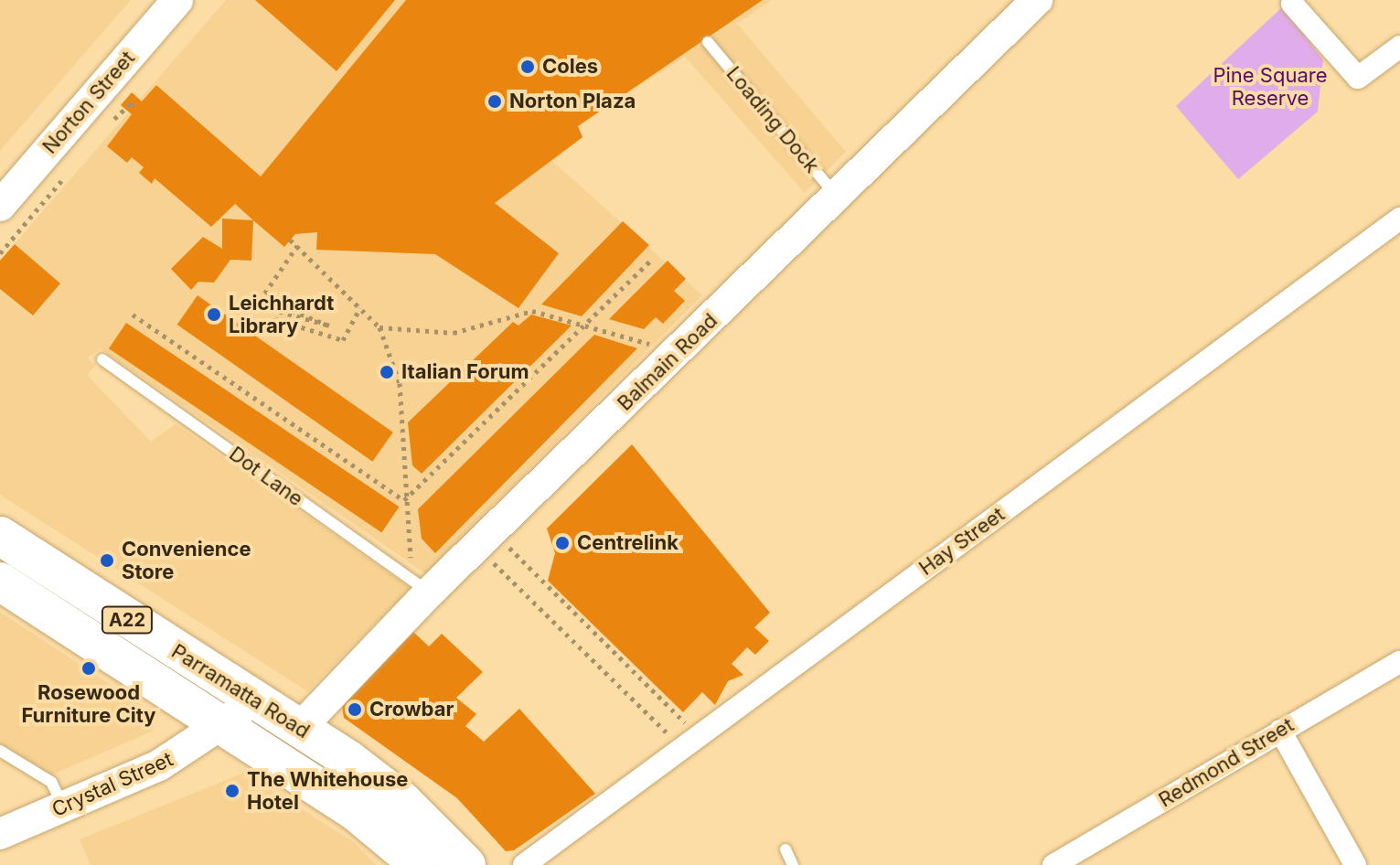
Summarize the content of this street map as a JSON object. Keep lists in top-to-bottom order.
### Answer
{
  "streets": {
    "highway": ["A22", "Parramatta Road"],
    "main road": ["Norton Street", "Balmain Road", "Crystal Street"],
    "street": ["Hay Street", "Redmond Street"],
    "lane": ["Loading Dock", "Dot Lane"]
  },
  "crossings": [
    ["Loading Dock", "Balmain Road"],
    ["Balmain Road", "Dot Lane"],
    ["Balmain Road", "Parramatta Road"],
    ["Parramatta Road", "Crystal Street"]
  ],
  "parks": ["Pine Square Reserve"],
  "places": [
    "Coles",
    "Norton Plaza",
    "Leichhardt Library",
    "Italian Forum",
    "Centrelink",
    "Convenience Store",
    "Rosewood Furniture City",
    "Crowbar",
    "The Whitehouse Hotel"
  ]
}
